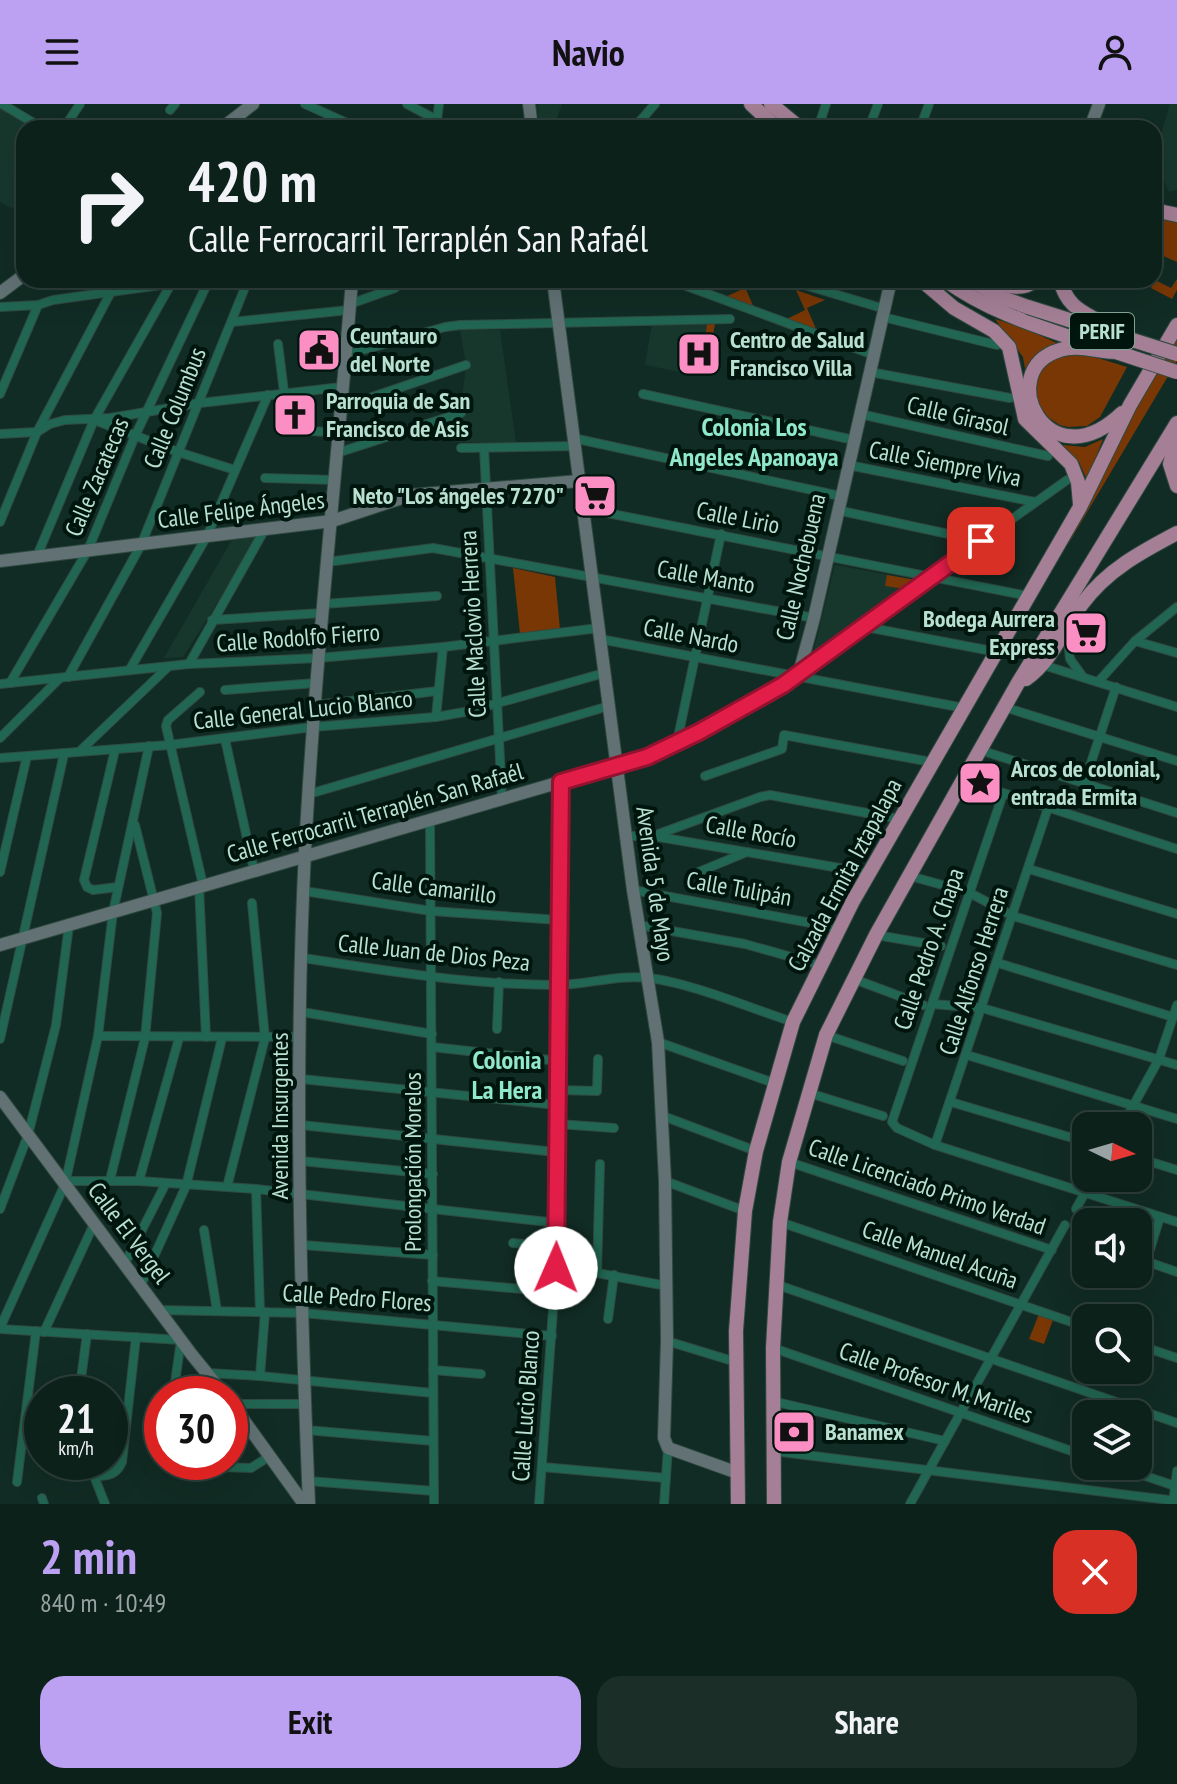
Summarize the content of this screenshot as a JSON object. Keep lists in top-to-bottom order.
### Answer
{
  "streets": {
    "main road": ["PERIF", "Calzada Ermita Iztapalapa"],
    "street": [
      "Calle Columbus",
      "Calle Girasol",
      "Calle Siempre Viva",
      "Calle Zacatecas",
      "Calle Felipe Ángeles",
      "Calle Lirio",
      "Calle Nochebuena",
      "Calle Manto",
      "Calle Maclovio Herrera",
      "Calle Nardo",
      "Calle Rodolfo Fierro",
      "Calle General Lucio Blanco",
      "Calle Ferrocarril Terraplén San Rafaél",
      "Calle Rocío",
      "Avenida 5 de Mayo",
      "Calle Camarillo",
      "Calle Tulipán",
      "Calle Pedro A. Chapa",
      "Calle Juan de Dios Peza",
      "Calle Alfonso Herrera",
      "Avenida Insurgentes",
      "Prolongación Morelos",
      "Calle Licenciado Primo Verdad",
      "Calle El Vergel",
      "Calle Manuel Acuña",
      "Calle Pedro Flores",
      "Calle Profesor M. Mariles",
      "Calle Lucio Blanco"
    ]
  },
  "crossings": [
    ["Calle Columbus", "Calle Felipe Ángeles"],
    ["Calle Columbus", "Calle Rodolfo Fierro"],
    ["Calle Girasol", "Calle Nochebuena"],
    ["Calle Siempre Viva", "Calle Nochebuena"],
    ["Calle Siempre Viva", "Calle Ferrocarril Terraplén San Rafaél"],
    ["Calle Zacatecas", "Calle Felipe Ángeles"],
    ["Calle Zacatecas", "Calle Rodolfo Fierro"],
    ["Calle Felipe Ángeles", "Calle Maclovio Herrera"],
    ["Calle Felipe Ángeles", "Avenida 5 de Mayo"],
    ["Calle Felipe Ángeles", "Avenida Insurgentes"],
    ["Calle Lirio", "Calle Nochebuena"],
    ["Calle Lirio", "Calle Ferrocarril Terraplén San Rafaél"],
    ["Calle Lirio", "Calzada Ermita Iztapalapa"],
    ["Calle Lirio", "Avenida 5 de Mayo"],
    ["Calle Nochebuena", "Calle Manto"],
    ["Calle Nochebuena", "Calle Nardo"],
    ["Calle Nochebuena", "Calle Ferrocarril Terraplén San Rafaél"],
    ["Calle Manto", "Calle Maclovio Herrera"],
    ["Calle Manto", "Avenida 5 de Mayo"],
    ["Calle Manto", "Avenida Insurgentes"],
    ["Calle Maclovio Herrera", "Calle Rodolfo Fierro"],
    ["Calle Maclovio Herrera", "Calle General Lucio Blanco"],
    ["Calle Maclovio Herrera", "Calle Ferrocarril Terraplén San Rafaél"],
    ["Calle Nardo", "Calle Rodolfo Fierro"],
    ["Calle Nardo", "Calle Ferrocarril Terraplén San Rafaél"],
    ["Calle Nardo", "Calzada Ermita Iztapalapa"],
    ["Calle Nardo", "Avenida 5 de Mayo"],
    ["Calle Rodolfo Fierro", "Avenida 5 de Mayo"],
    ["Calle Rodolfo Fierro", "Avenida Insurgentes"],
    ["Calle General Lucio Blanco", "Avenida 5 de Mayo"],
    ["Calle General Lucio Blanco", "Avenida Insurgentes"],
    ["Calle Ferrocarril Terraplén San Rafaél", "Avenida 5 de Mayo"],
    ["Calle Ferrocarril Terraplén San Rafaél", "Avenida Insurgentes"],
    ["Calle Ferrocarril Terraplén San Rafaél", "Prolongación Morelos"],
    ["Calle Ferrocarril Terraplén San Rafaél", "Calle Lucio Blanco"],
    ["Calle Rocío", "Calzada Ermita Iztapalapa"],
    ["Calle Rocío", "Avenida 5 de Mayo"],
    ["Calzada Ermita Iztapalapa", "Calle Tulipán"],
    ["Calzada Ermita Iztapalapa", "Calle Juan de Dios Peza"],
    ["Avenida 5 de Mayo", "Calle Tulipán"],
    ["Avenida 5 de Mayo", "Calle Juan de Dios Peza"],
    ["Calle Camarillo", "Avenida Insurgentes"],
    ["Calle Camarillo", "Prolongación Morelos"],
    ["Calle Camarillo", "Calle Lucio Blanco"],
    ["Calle Juan de Dios Peza", "Avenida Insurgentes"],
    ["Calle Juan de Dios Peza", "Prolongación Morelos"],
    ["Calle Juan de Dios Peza", "Calle Lucio Blanco"],
    ["Avenida Insurgentes", "Calle El Vergel"],
    ["Avenida Insurgentes", "Calle Pedro Flores"],
    ["Prolongación Morelos", "Calle Pedro Flores"],
    ["Calle El Vergel", "Calle Pedro Flores"],
    ["Calle Pedro Flores", "Calle Lucio Blanco"]
  ],
  "districts": ["Colonia Los Angeles Apanoaya", "Colonia La Hera"],
  "places": {
    "public building": ["Ceuntauro del Norte"],
    "hospital": ["Centro de Salud Francisco Villa"],
    "church": ["Parroquia de San Francisco de Asis"],
    "supermarket": ["Neto \"Los ángeles 7270\"", "Bodega Aurrera Express"],
    "place": ["Arcos de colonial, entrada Ermita"],
    "bank": ["Banamex"]
  },
  "north": "right",
  "page": {
    "header": "Navio",
    "turn": ["420 m", "Calle Ferrocarril Terraplén San Rafaél"],
    "speed": "21 km/h",
    "limit": "30",
    "heading": ["2 min", "840 m · 10:49"],
    "buttons": ["Exit", "Share"]
  }
}
